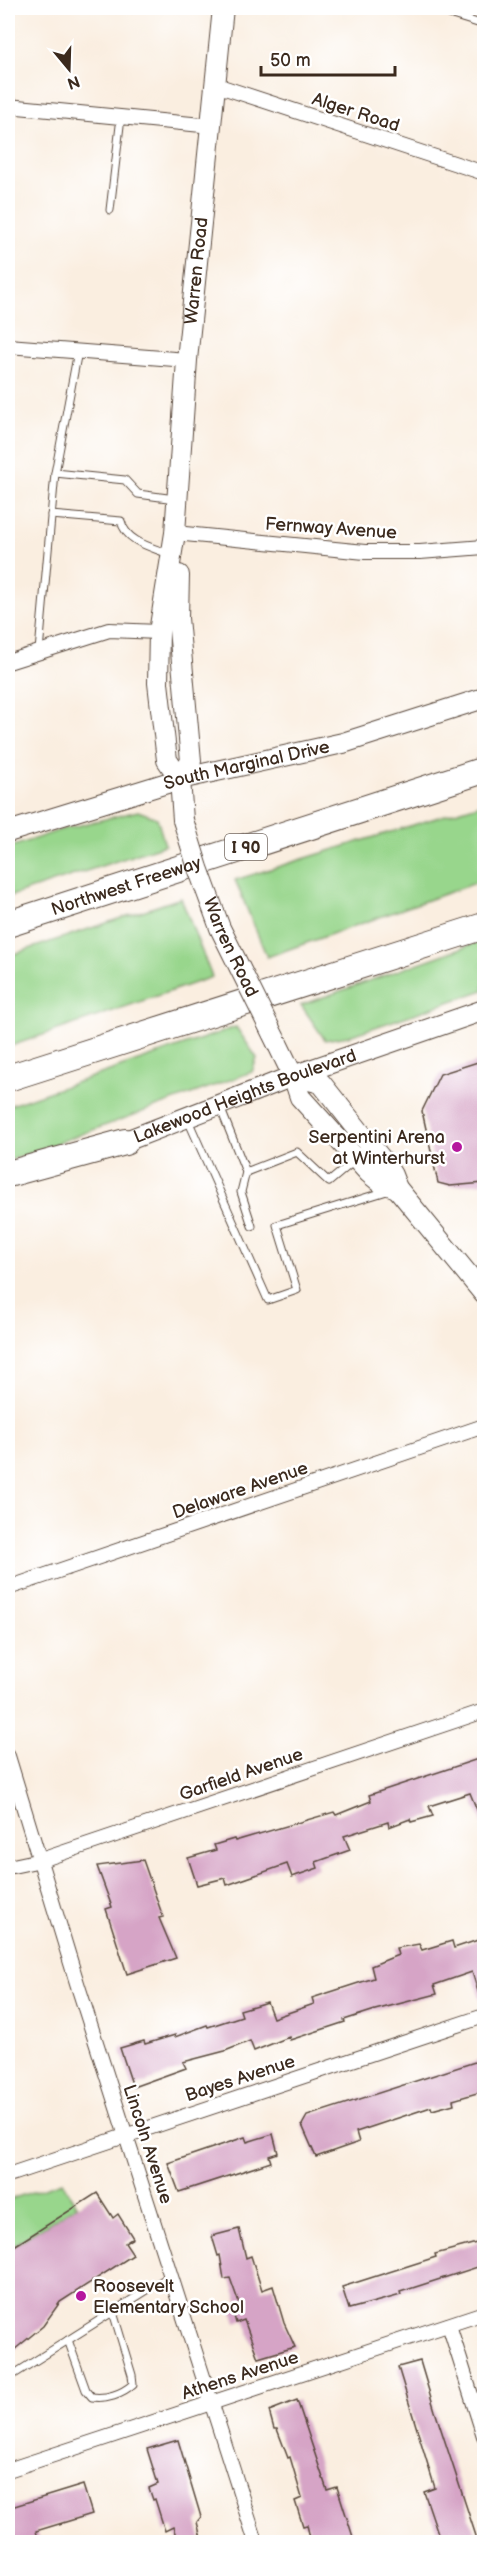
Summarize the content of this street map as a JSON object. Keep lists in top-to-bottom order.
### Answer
{
  "streets": {
    "highway": ["I 90", "Northwest Freeway"],
    "main road": ["Warren Road", "South Marginal Drive", "Lakewood Heights Boulevard"],
    "street": [
      "Alger Road",
      "Fernway Avenue",
      "Delaware Avenue",
      "Garfield Avenue",
      "Bayes Avenue",
      "Lincoln Avenue",
      "Athens Avenue"
    ]
  },
  "crossings": [
    ["Alger Road", "Warren Road"],
    ["Warren Road", "Fernway Avenue"],
    ["Warren Road", "South Marginal Drive"],
    ["Warren Road", "Lakewood Heights Boulevard"],
    ["Garfield Avenue", "Lincoln Avenue"],
    ["Bayes Avenue", "Lincoln Avenue"],
    ["Lincoln Avenue", "Athens Avenue"]
  ],
  "places": ["Serpentini Arena at Winterhurst", "Roosevelt Elementary School"],
  "scale_bar": "50 m",
  "north": "bottom"
}
